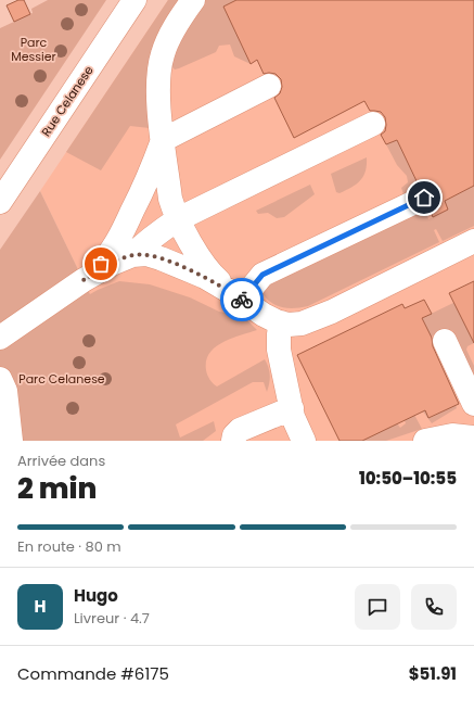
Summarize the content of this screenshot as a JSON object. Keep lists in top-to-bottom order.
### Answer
{
  "streets": {
    "street": ["Rue Celanese"]
  },
  "parks": ["Parc Messier", "Parc Celanese"],
  "page": {
    "heading": ["2 min", "Arrivée dans", "10:50–10:55"],
    "panel": [
      "Hugo",
      "Livreur · 4.7",
      "Commande #6175",
      "$51.91"
    ],
    "bar": "En route · 80 m",
    "round": "H"
  }
}
